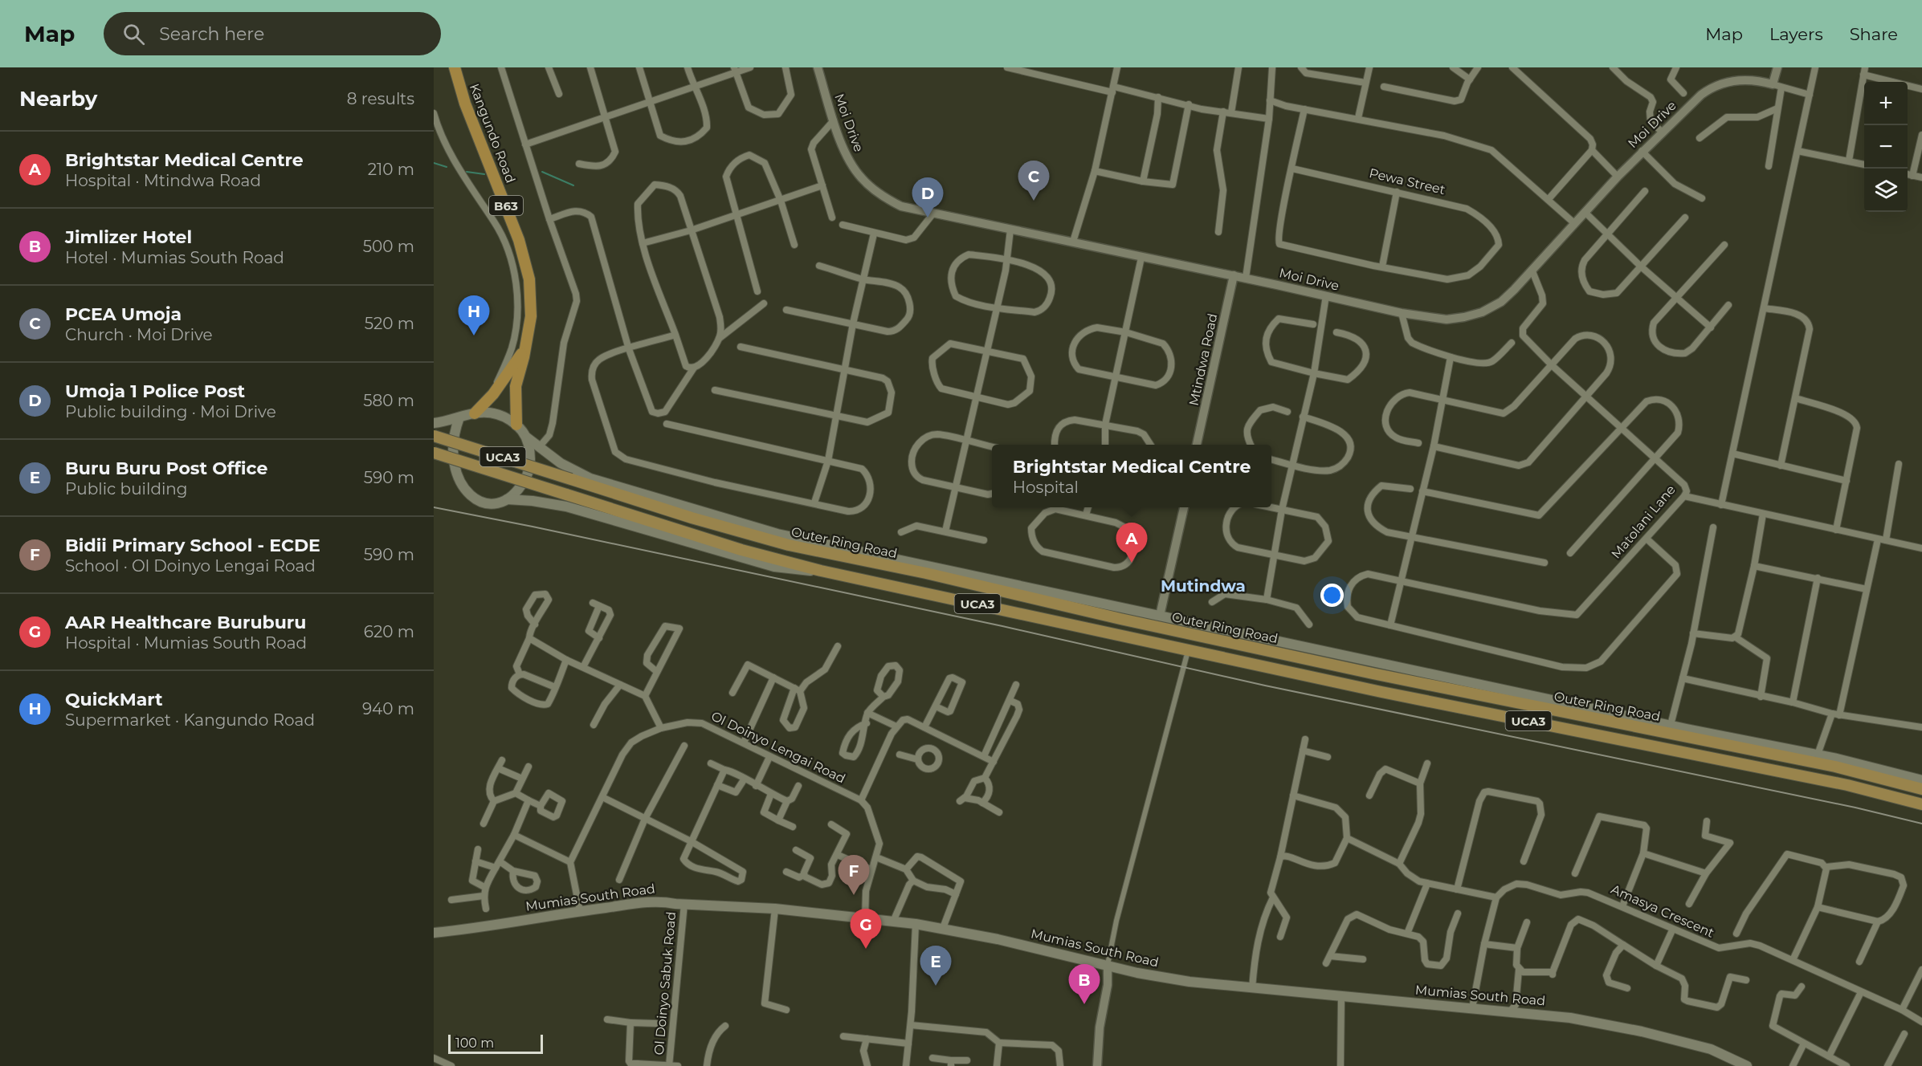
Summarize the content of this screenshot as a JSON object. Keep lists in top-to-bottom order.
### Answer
{
  "streets": {
    "highway": ["Kangundo Road", "B63"],
    "main road": ["UCA3", "Outer Ring Road", "Mumias South Road"],
    "street": [
      "Moi Drive",
      "Pewa Street",
      "Mtindwa Road",
      "Matolani Lane",
      "Ol Doinyo Lengai Road",
      "Amasya Crescent",
      "Ol Doinyo Sabuk Road"
    ]
  },
  "crossings": [
    ["Moi Drive", "Mtindwa Road"],
    ["Moi Drive", "Matolani Lane"],
    ["UCA3", "Outer Ring Road"],
    ["Mumias South Road", "Ol Doinyo Sabuk Road"]
  ],
  "districts": ["Mutindwa"],
  "scale_bar": "100 m",
  "page": {
    "header": "Map",
    "search": "Search here",
    "nav": ["Map", "Layers", "Share"],
    "heading": ["Nearby", "8 results"],
    "map_buttons": ["+", "−"],
    "list": [
      {
        "mark": "A",
        "name": "Brightstar Medical Centre",
        "note": "Hospital · Mtindwa Road",
        "value": "210 m"
      },
      {
        "mark": "B",
        "name": "Jimlizer Hotel",
        "note": "Hotel · Mumias South Road",
        "value": "500 m"
      },
      {
        "mark": "C",
        "name": "PCEA Umoja",
        "note": "Church · Moi Drive",
        "value": "520 m"
      },
      {
        "mark": "D",
        "name": "Umoja 1 Police Post",
        "note": "Public building · Moi Drive",
        "value": "580 m"
      },
      {
        "mark": "E",
        "name": "Buru Buru Post Office",
        "note": "Public building",
        "value": "590 m"
      },
      {
        "mark": "F",
        "name": "Bidii Primary School - ECDE",
        "note": "School · Ol Doinyo Lengai Road",
        "value": "590 m"
      },
      {
        "mark": "G",
        "name": "AAR Healthcare Buruburu",
        "note": "Hospital · Mumias South Road",
        "value": "620 m"
      },
      {
        "mark": "H",
        "name": "QuickMart",
        "note": "Supermarket · Kangundo Road",
        "value": "940 m"
      }
    ],
    "pins": [
      "C",
      "D",
      "H",
      "A",
      "F",
      "G",
      "E",
      "B"
    ],
    "popup": ["Brightstar Medical Centre", "Hospital"],
    "scale": "100 m"
  }
}
